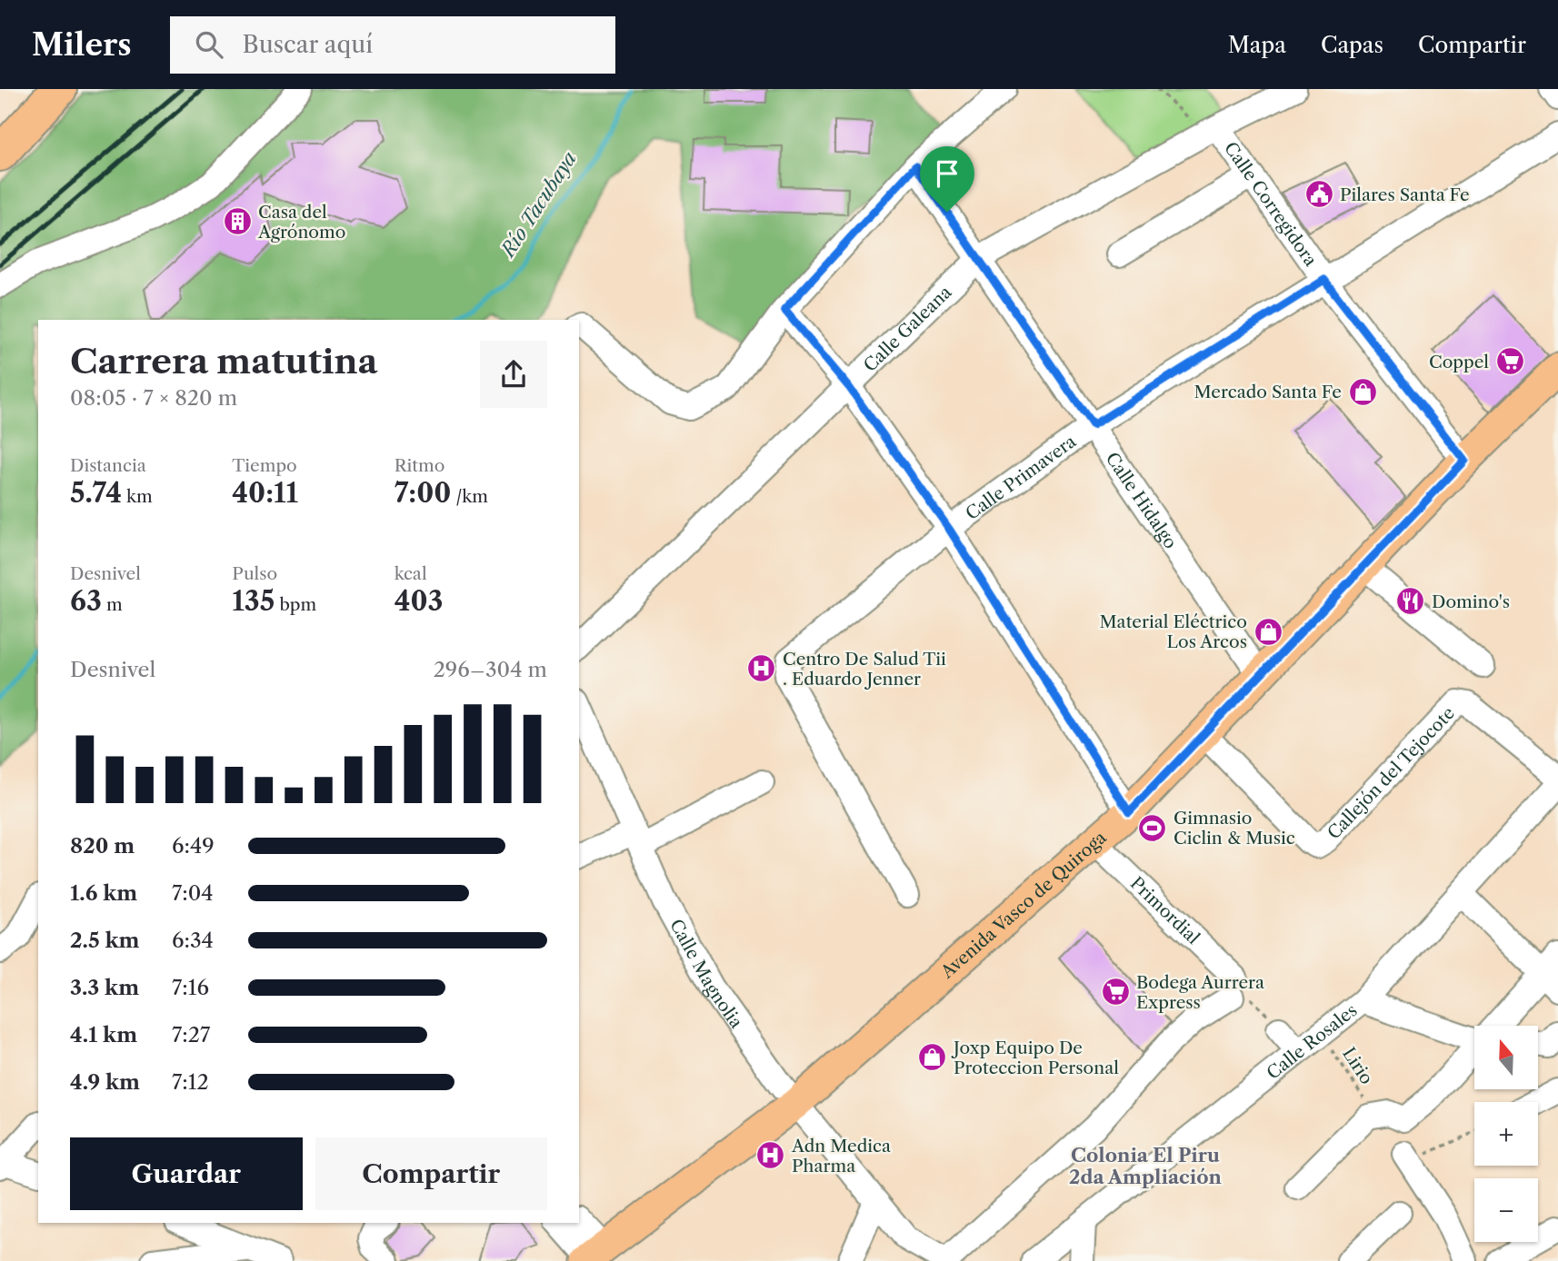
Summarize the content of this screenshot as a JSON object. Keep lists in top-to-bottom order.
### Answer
{
  "streets": {
    "main road": ["Avenida Vasco de Quiroga"],
    "street": [
      "Calle Corregidora",
      "Calle Galeana",
      "Calle Primavera",
      "Calle Hidalgo",
      "Callejón del Tejocote",
      "Primordial",
      "Calle Magnolia",
      "Calle Rosales"
    ],
    "path": ["Lirio"]
  },
  "crossings": [
    ["Calle Corregidora", "Calle Galeana"],
    ["Calle Corregidora", "Calle Primavera"],
    ["Calle Corregidora", "Avenida Vasco de Quiroga"],
    ["Calle Galeana", "Calle Hidalgo"],
    ["Calle Primavera", "Calle Hidalgo"],
    ["Calle Hidalgo", "Avenida Vasco de Quiroga"],
    ["Callejón del Tejocote", "Avenida Vasco de Quiroga"],
    ["Callejón del Tejocote", "Calle Rosales"],
    ["Avenida Vasco de Quiroga", "Primordial"],
    ["Avenida Vasco de Quiroga", "Calle Magnolia"],
    ["Primordial", "Calle Magnolia"],
    ["Calle Rosales", "Lirio"]
  ],
  "districts": ["Colonia El Piru 2da Ampliación"],
  "water": ["Río Tacubaya"],
  "places": {
    "public building": ["Pilares Santa Fe"],
    "building": ["Casa del Agrónomo"],
    "supermarket": ["Coppel", "Bodega Aurrera Express"],
    "shop": ["Mercado Santa Fe", "Material Eléctrico Los Arcos", "Joxp Equipo De Proteccion Personal"],
    "restaurant": ["Domino's"],
    "hospital": ["Centro De Salud Tii . Eduardo Jenner", "Adn Medica Pharma"],
    "sports": ["Gimnasio Ciclin & Music"]
  },
  "north": "top",
  "page": {
    "header": "Milers",
    "search": "Buscar aquí",
    "nav": ["Mapa", "Capas", "Compartir"],
    "heading": ["Carrera matutina", "08:05 · 7 × 820 m"],
    "stats": [
      ["Distancia", "5.74 km"],
      ["Tiempo", "40:11"],
      ["Ritmo", "7:00 /km"],
      ["Desnivel", "63 m"],
      ["Pulso", "135 bpm"],
      ["kcal", "403"]
    ],
    "chart": ["Desnivel", "296–304 m"],
    "list": [
      {
        "name": "820 m",
        "note": "6:49"
      },
      {
        "name": "1.6 km",
        "note": "7:04"
      },
      {
        "name": "2.5 km",
        "note": "6:34"
      },
      {
        "name": "3.3 km",
        "note": "7:16"
      },
      {
        "name": "4.1 km",
        "note": "7:27"
      },
      {
        "name": "4.9 km",
        "note": "7:12"
      }
    ],
    "map_buttons": ["+", "−"],
    "buttons": ["Guardar", "Compartir"]
  }
}
